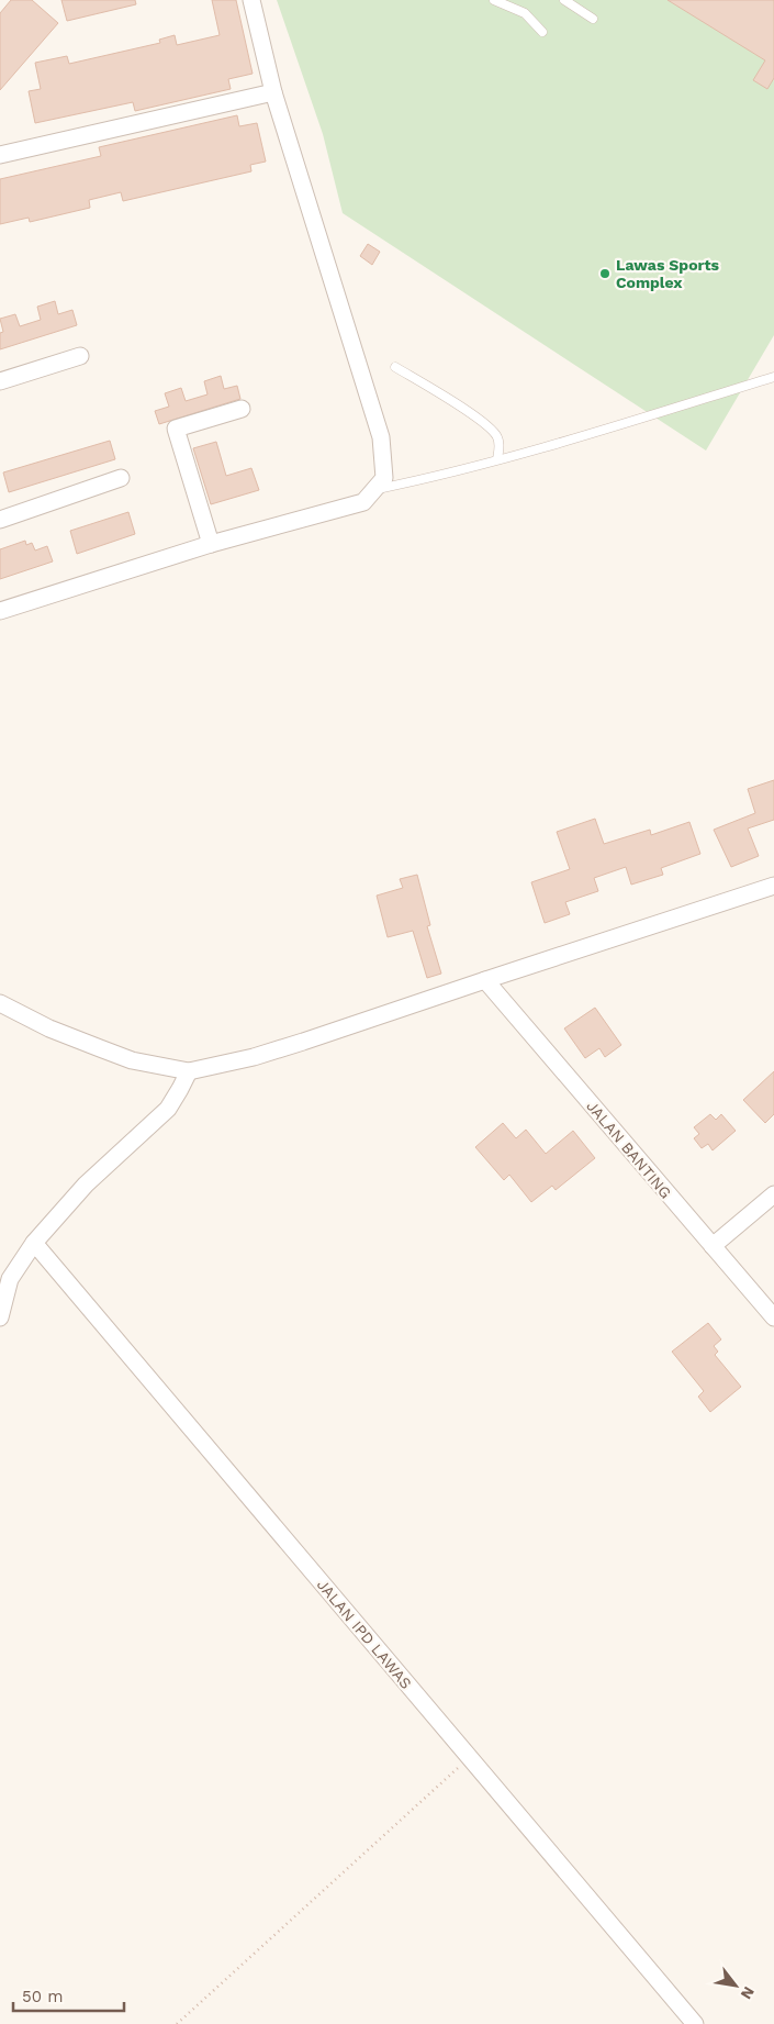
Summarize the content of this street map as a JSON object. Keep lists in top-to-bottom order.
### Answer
{
  "streets": {
    "street": ["JALAN BANTING", "JALAN IPD LAWAS"]
  },
  "places": ["Lawas Sports Complex"],
  "scale_bar": "50 m",
  "north": "bottom right"
}
